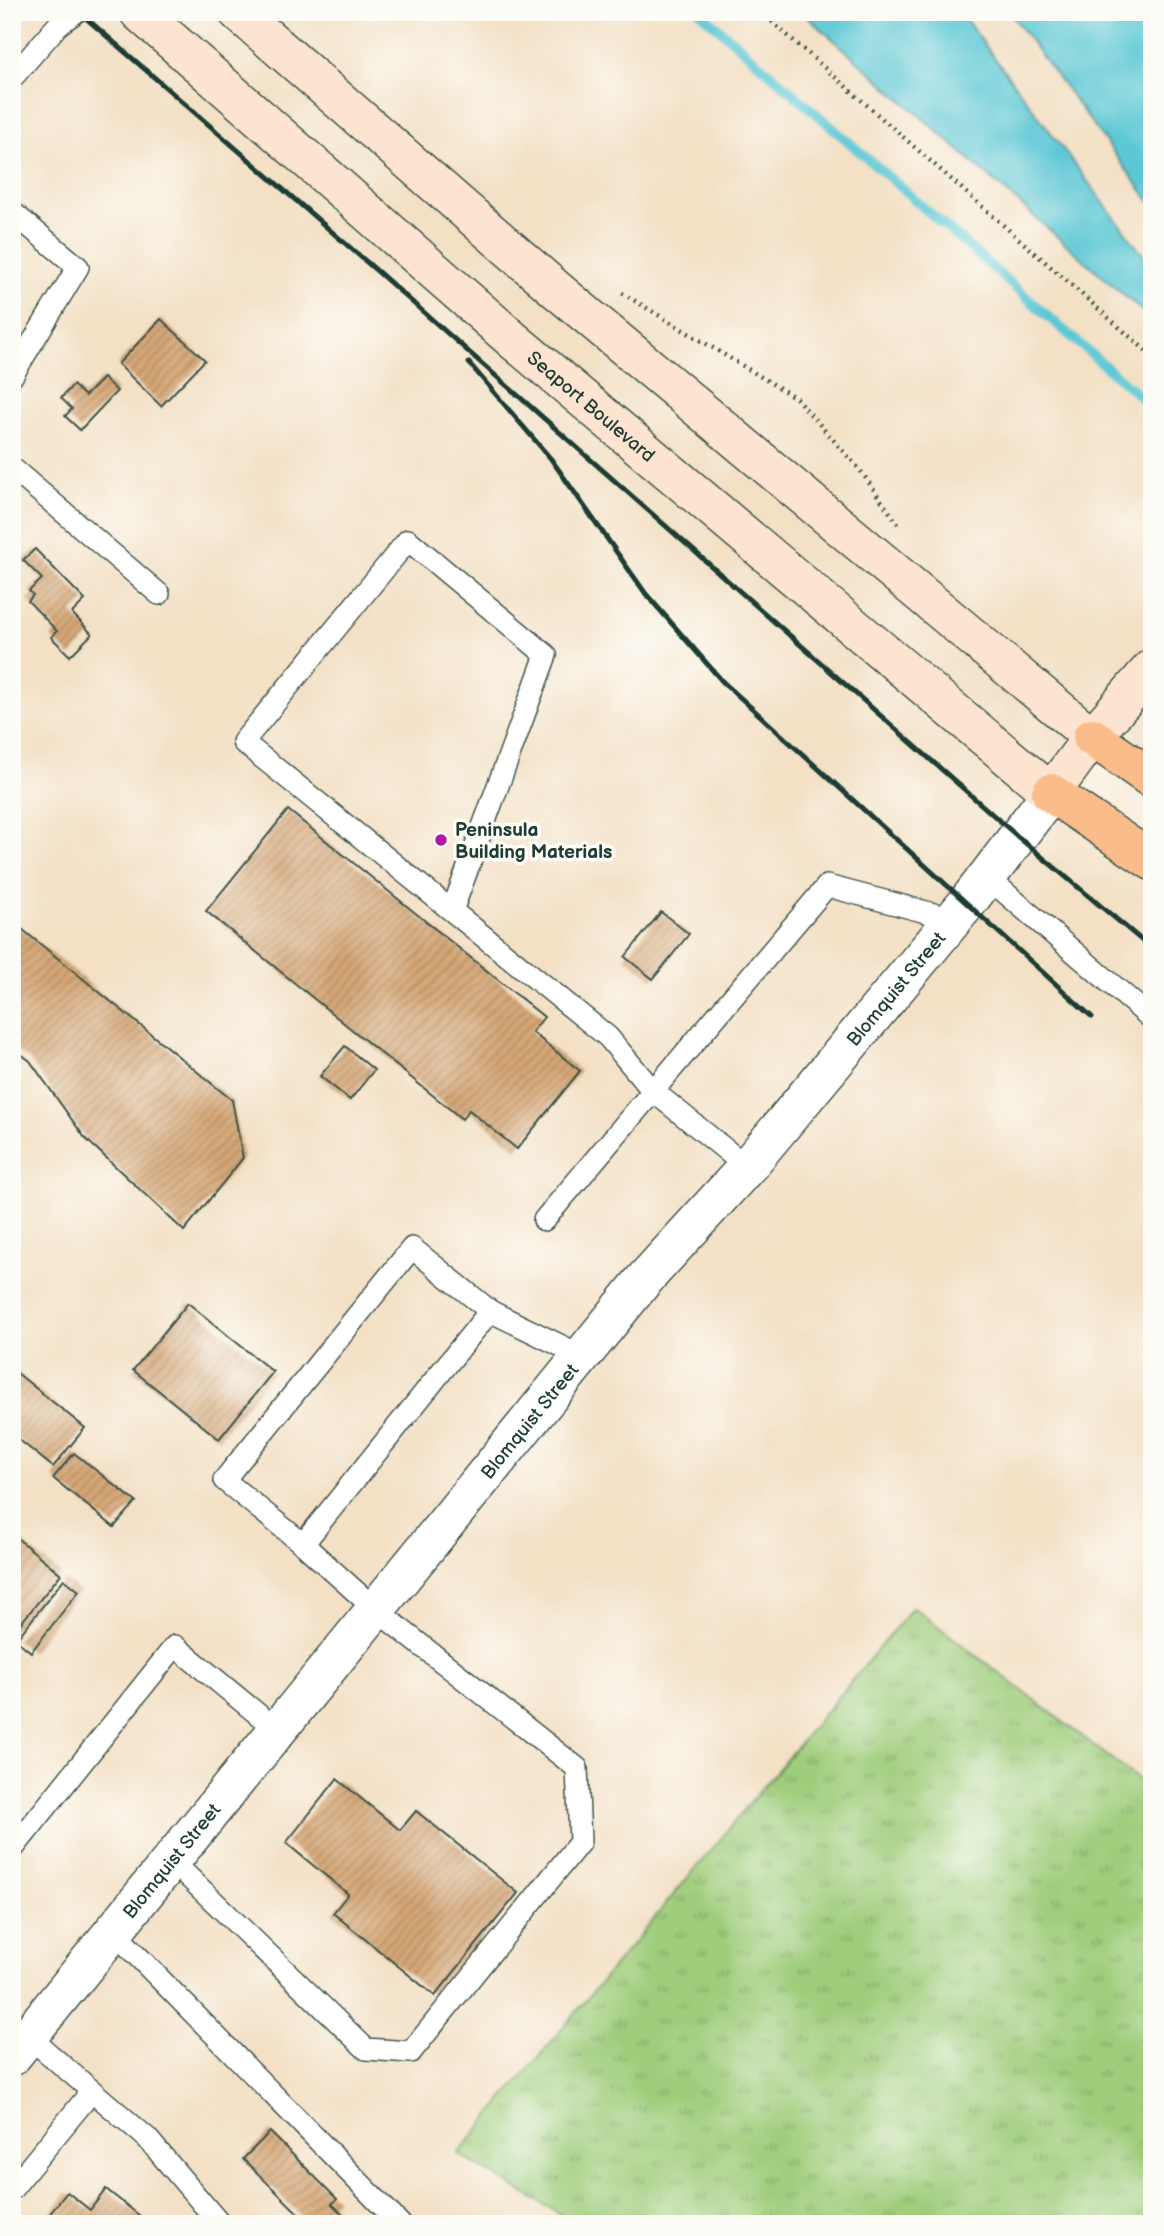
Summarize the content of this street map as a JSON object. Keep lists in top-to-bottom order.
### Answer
{
  "streets": {
    "main road": ["Seaport Boulevard"],
    "street": ["Blomquist Street"]
  },
  "crossings": [
    ["Seaport Boulevard", "Blomquist Street"]
  ],
  "places": ["Peninsula Building Materials"]
}
